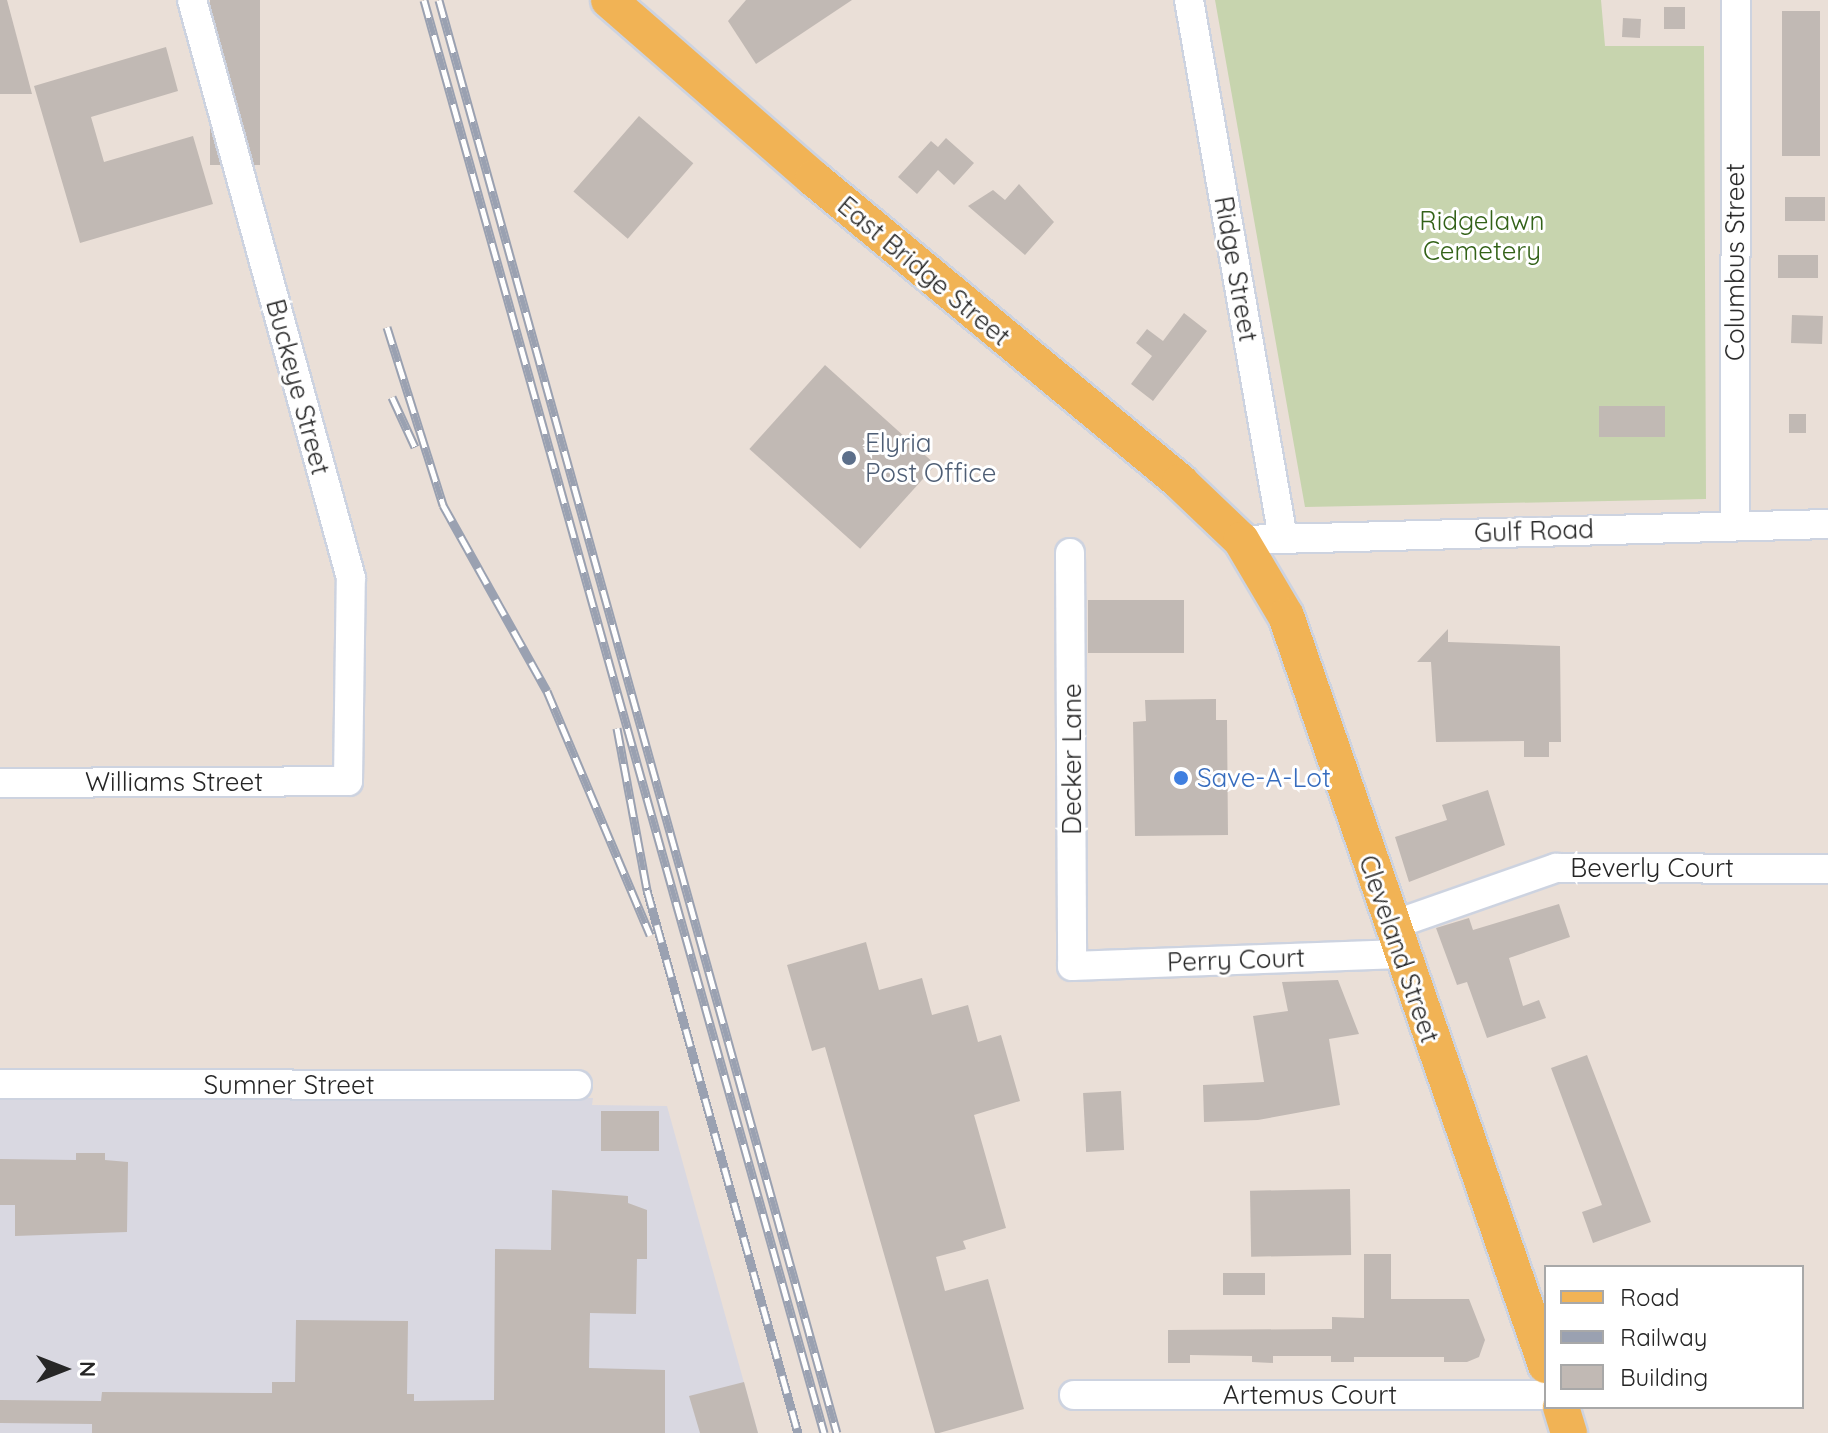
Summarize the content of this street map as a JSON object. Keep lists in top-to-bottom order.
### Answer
{
  "streets": {
    "main road": ["East Bridge Street", "Cleveland Street"],
    "street": [
      "Columbus Street",
      "Ridge Street",
      "Buckeye Street",
      "Gulf Road",
      "Decker Lane",
      "Williams Street",
      "Beverly Court",
      "Perry Court",
      "Sumner Street",
      "Artemus Court"
    ]
  },
  "crossings": [
    ["Columbus Street", "Gulf Road"],
    ["Ridge Street", "Gulf Road"],
    ["East Bridge Street", "Gulf Road"],
    ["East Bridge Street", "Cleveland Street"],
    ["Buckeye Street", "Williams Street"],
    ["Gulf Road", "Cleveland Street"],
    ["Decker Lane", "Perry Court"],
    ["Beverly Court", "Cleveland Street"],
    ["Beverly Court", "Perry Court"],
    ["Cleveland Street", "Perry Court"]
  ],
  "parks": ["Ridgelawn Cemetery"],
  "places": ["Elyria Post Office", "Save-A-Lot"],
  "legend": ["Road", "Railway", "Building"],
  "north": "right"
}
